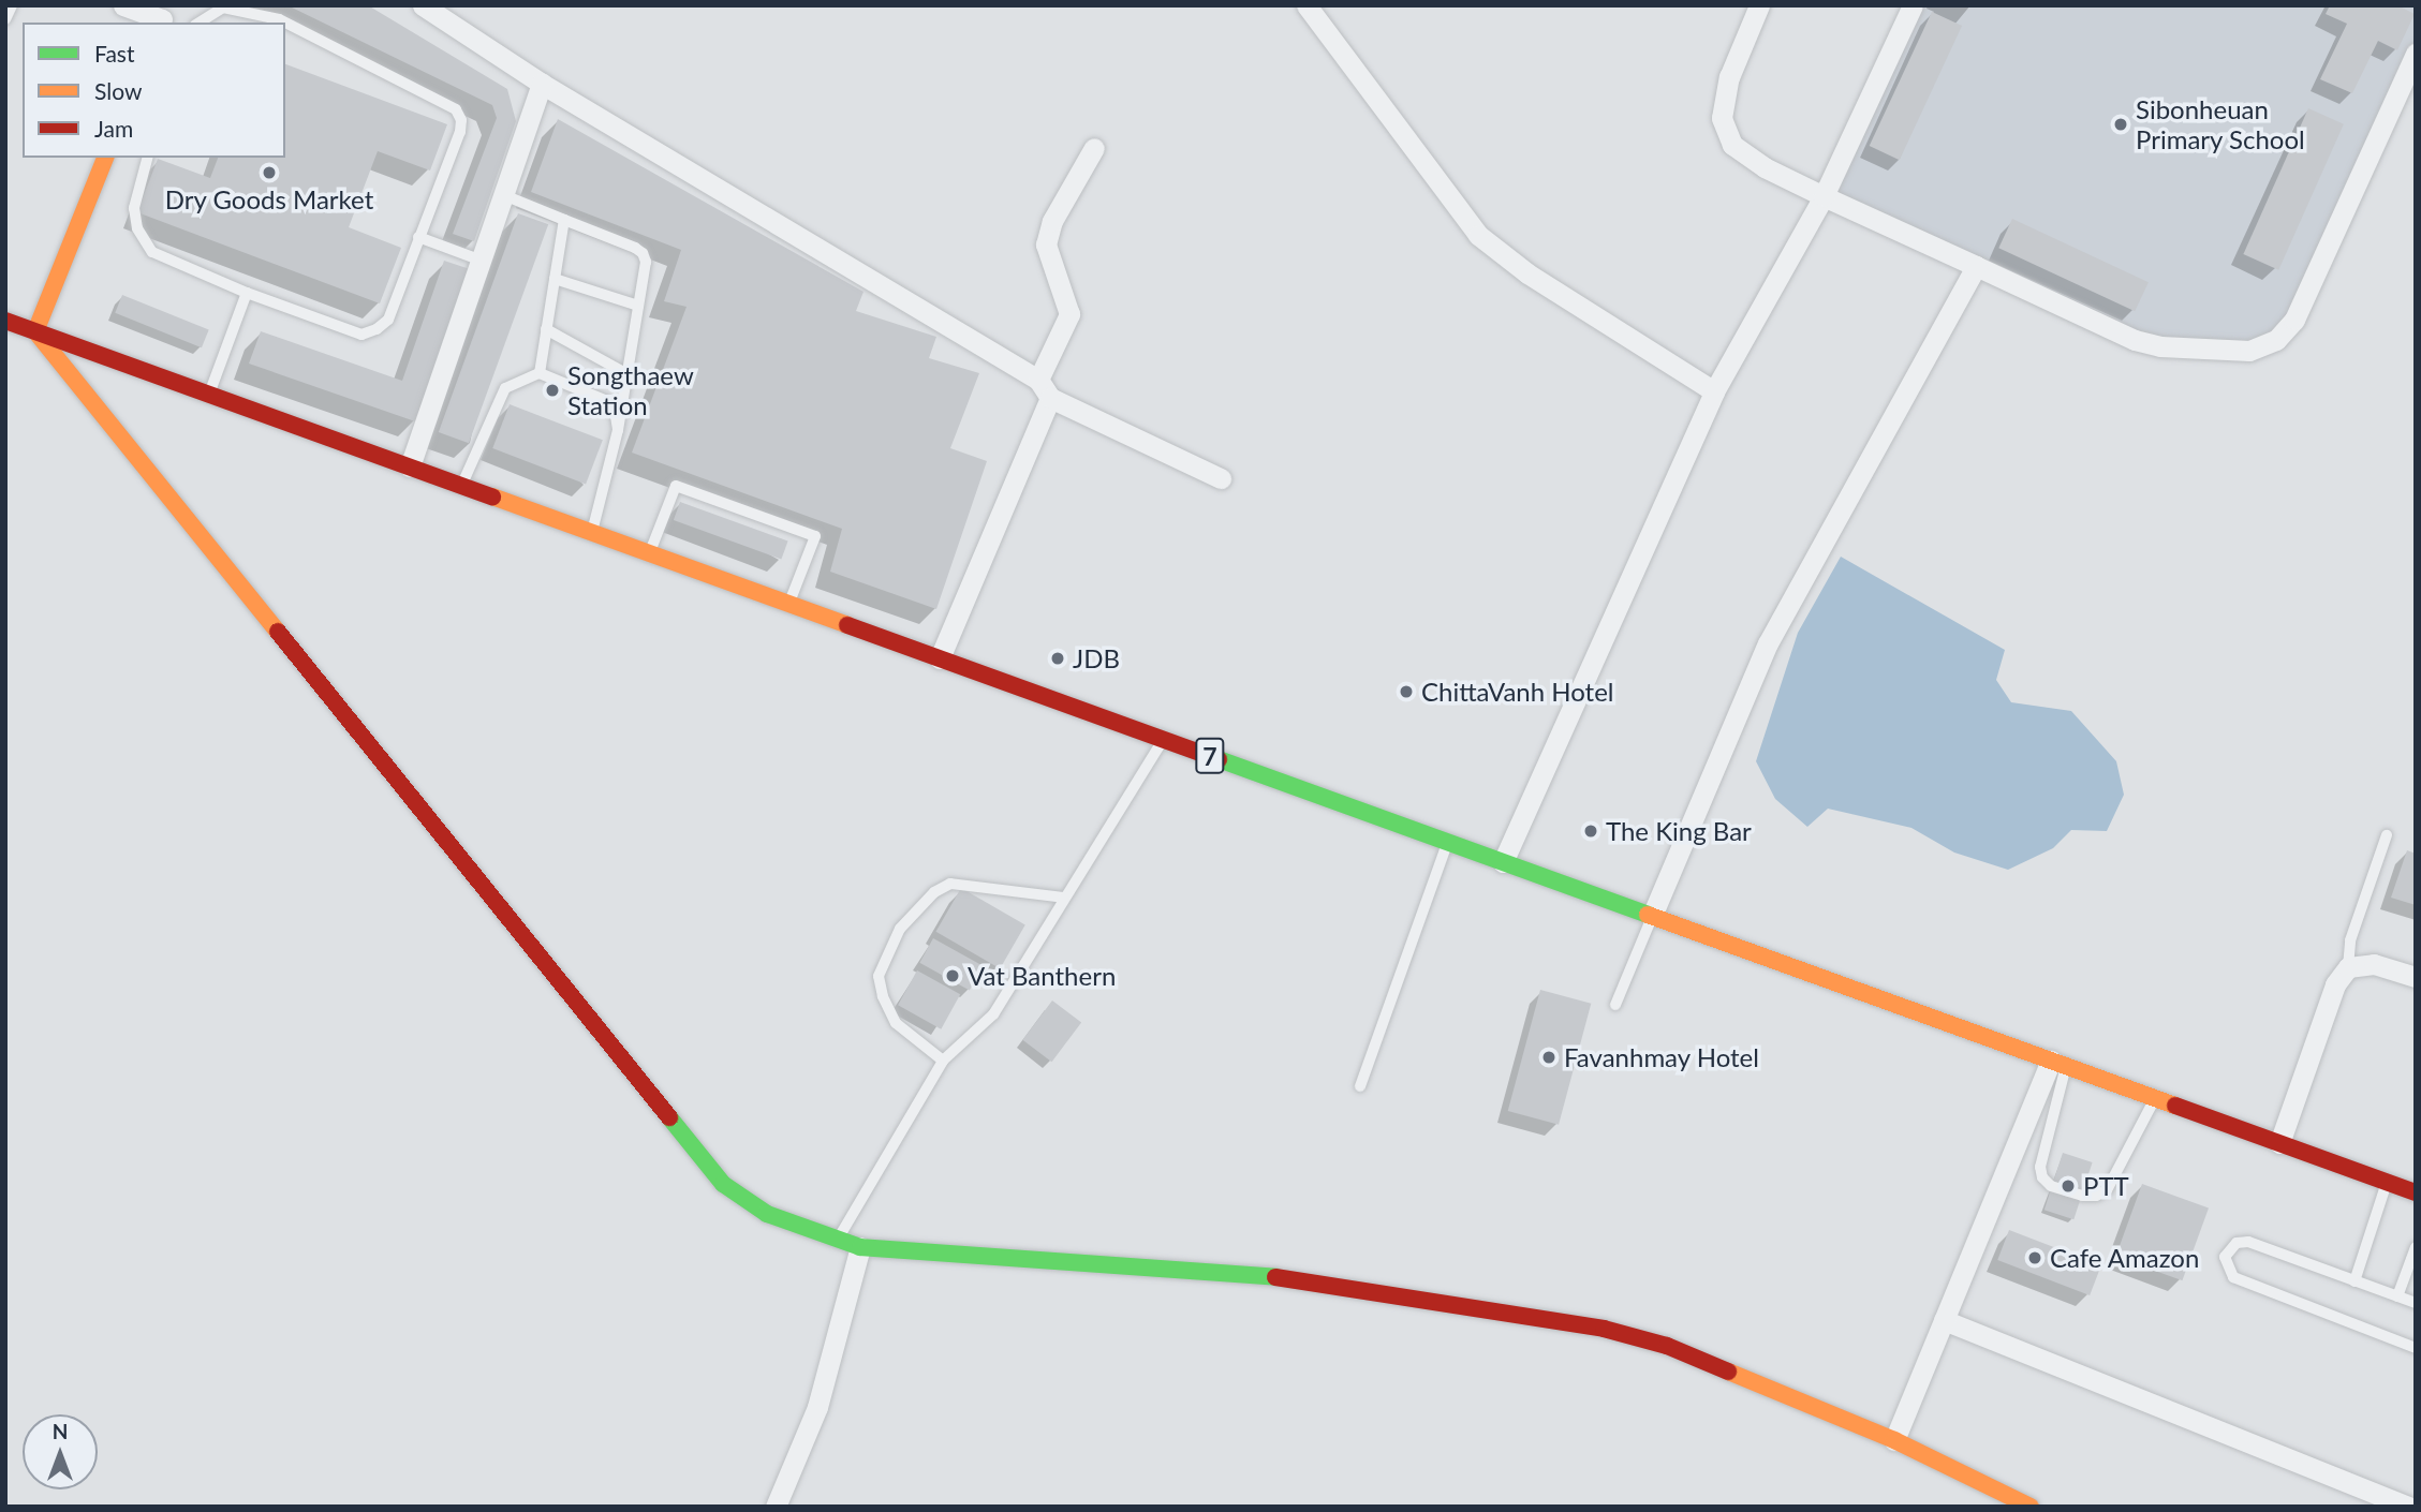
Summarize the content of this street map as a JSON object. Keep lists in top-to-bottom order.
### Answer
{
  "streets": {
    "main road": ["7"]
  },
  "places": [
    "Sibonheuan Primary School",
    "Dry Goods Market",
    "Songthaew Station",
    "JDB",
    "ChittaVanh Hotel",
    "The King Bar",
    "Vat Banthern",
    "Favanhmay Hotel",
    "PTT",
    "Cafe Amazon"
  ],
  "legend": ["Fast", "Slow", "Jam"],
  "north": "top"
}
